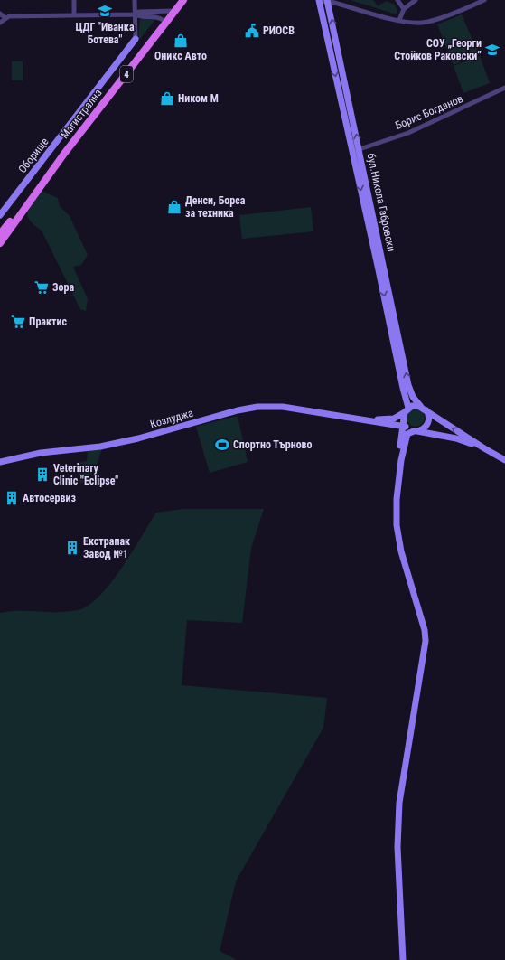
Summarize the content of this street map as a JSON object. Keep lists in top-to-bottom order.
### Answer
{
  "streets": {
    "main road": ["4", "Магистрална"],
    "street": [
      "Борис Богданов",
      "Оборище",
      "бул.Никола Габровски",
      "Козлуджа"
    ]
  },
  "crossings": [
    ["4", "Магистрална"],
    ["Борис Богданов", "бул.Никола Габровски"],
    ["бул.Никола Габровски", "Козлуджа"]
  ],
  "places": {
    "school or university": ["ЦДГ \"Иванка Ботева\"", "СОУ „Георги Стойков Раковски”"],
    "public building": ["РИОСВ"],
    "shop": ["Оникс Авто", "Ником М", "Денси, Борса за техника"],
    "supermarket": ["Зора", "Практис"],
    "sports": ["Спортно Търново"],
    "building": ["Veterinary Clinic \"Eclipse\"", "Автосервиз", "Екстрапак Завод №1"]
  }
}
